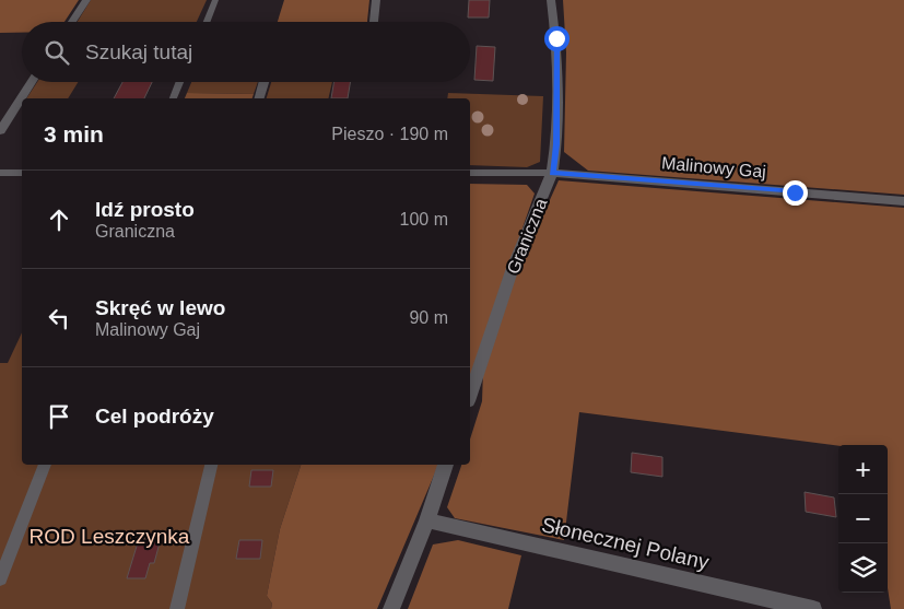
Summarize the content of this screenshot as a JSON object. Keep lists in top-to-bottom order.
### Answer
{
  "streets": {
    "street": ["Malinowy Gaj", "Graniczna", "Słonecznej Polany"]
  },
  "crossings": [
    ["Malinowy Gaj", "Graniczna"]
  ],
  "parks": ["ROD Leszczynka"],
  "page": {
    "search": "Szukaj tutaj",
    "heading": ["3 min", "Pieszo · 190 m"],
    "list": [
      ["Idź prosto", "Graniczna", "100 m"],
      ["Skręć w lewo", "Malinowy Gaj", "90 m"],
      "Cel podróży"
    ],
    "map_buttons": ["+", "−"]
  }
}
